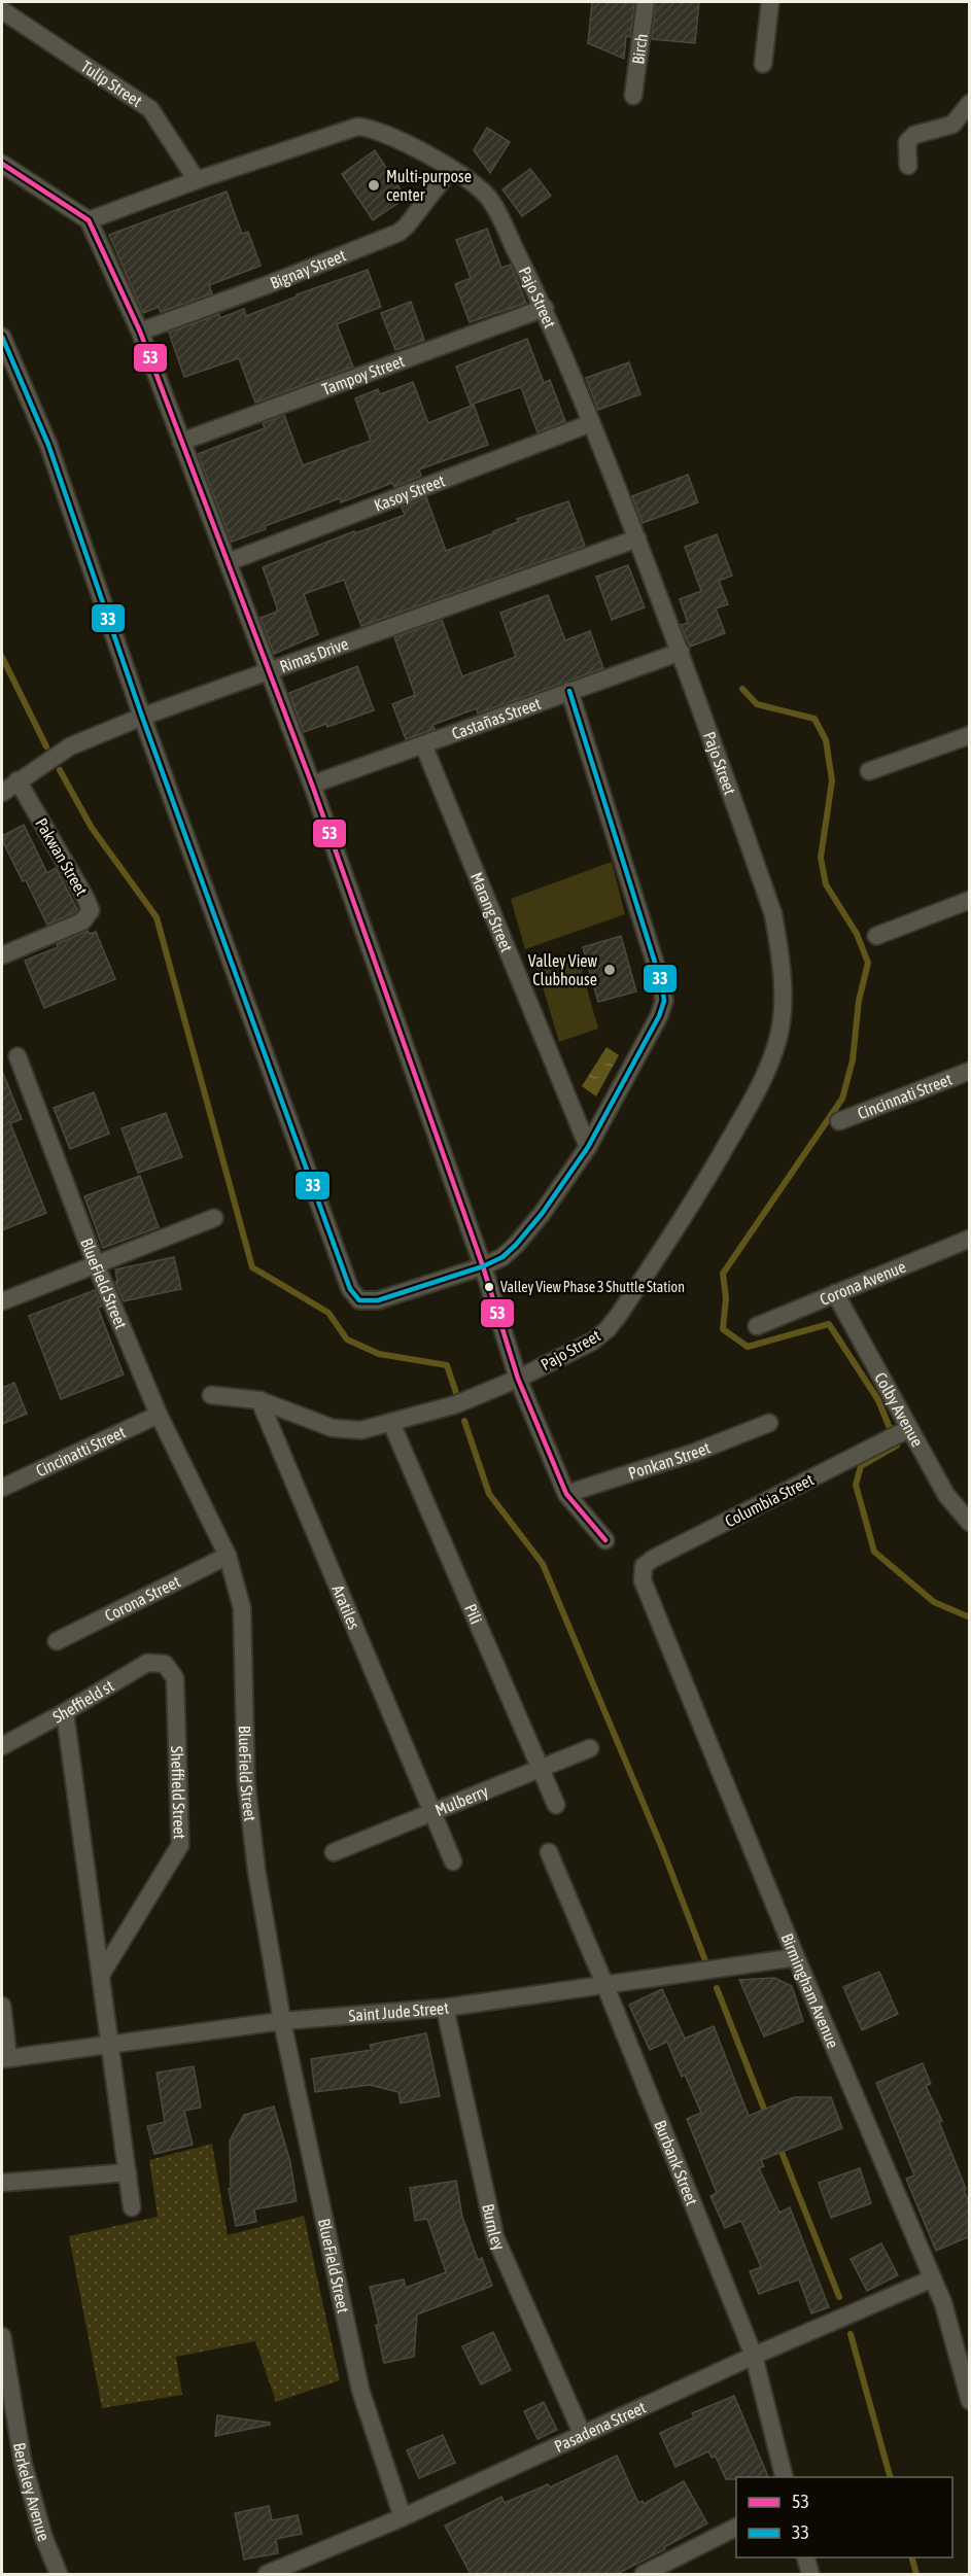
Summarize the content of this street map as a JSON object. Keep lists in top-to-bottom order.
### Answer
{
  "streets": {
    "street": [
      "Birch",
      "Tulip Street",
      "Bignay Street",
      "Pajo Street",
      "Tampoy Street",
      "Kasoy Street",
      "Rimas Drive",
      "Castañas Street",
      "Pakwan Street",
      "Marang Street",
      "Cincinnati Street",
      "Corona Avenue",
      "BlueField Street",
      "Colby Avenue",
      "Cincinatti Street",
      "Ponkan Street",
      "Columbia Street",
      "Corona Street",
      "Aratiles",
      "Pili",
      "Sheffield st",
      "Sheffield Street",
      "Mulberry",
      "Birmingham Avenue",
      "Saint Jude Street",
      "Burbank Street",
      "Burnley",
      "Pasadena Street",
      "Berkeley Avenue"
    ]
  },
  "crossings": [
    ["Tulip Street", "Pajo Street"],
    ["Bignay Street", "Pajo Street"],
    ["Pajo Street", "Tampoy Street"],
    ["Pajo Street", "Kasoy Street"],
    ["Pajo Street", "Rimas Drive"],
    ["Pajo Street", "Castañas Street"],
    ["Pajo Street", "Aratiles"],
    ["Pajo Street", "Pili"],
    ["Rimas Drive", "Pakwan Street"],
    ["Castañas Street", "Marang Street"],
    ["Corona Avenue", "Colby Avenue"],
    ["BlueField Street", "Cincinatti Street"],
    ["BlueField Street", "Corona Street"],
    ["BlueField Street", "Saint Jude Street"],
    ["BlueField Street", "Pasadena Street"],
    ["Colby Avenue", "Columbia Street"],
    ["Columbia Street", "Birmingham Avenue"],
    ["Aratiles", "Mulberry"],
    ["Pili", "Mulberry"],
    ["Sheffield st", "Sheffield Street"],
    ["Birmingham Avenue", "Saint Jude Street"],
    ["Birmingham Avenue", "Pasadena Street"],
    ["Saint Jude Street", "Burbank Street"],
    ["Saint Jude Street", "Burnley"],
    ["Burbank Street", "Pasadena Street"],
    ["Burnley", "Pasadena Street"]
  ],
  "places": ["Multi-purpose center", "Valley View Clubhouse", "Valley View Phase 3 Shuttle Station"],
  "lines": ["transit line 53", "transit line 33"],
  "legend": ["53", "33"]
}
